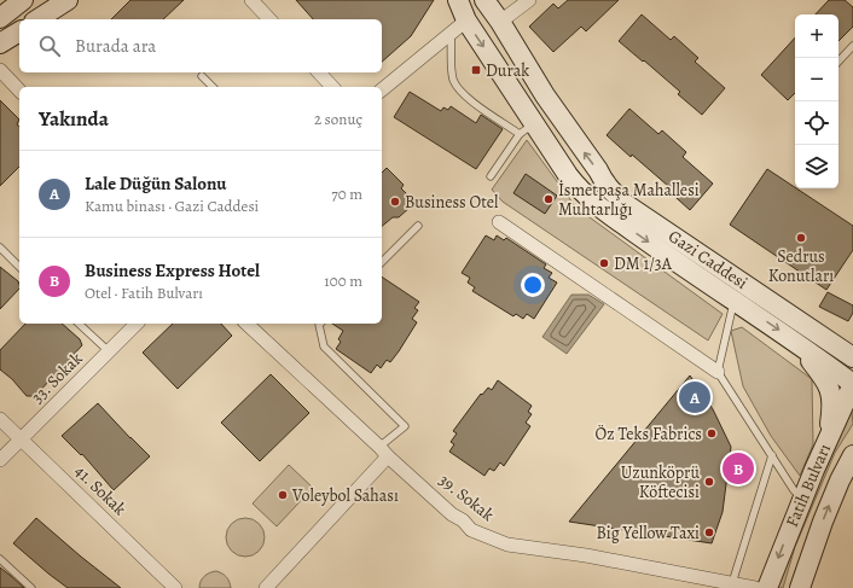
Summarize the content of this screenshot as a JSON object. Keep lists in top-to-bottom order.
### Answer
{
  "streets": {
    "street": [
      "Gazi Caddesi",
      "33. Sokak",
      "Fatih Bulvarı",
      "41. Sokak",
      "39. Sokak"
    ]
  },
  "crossings": [
    ["33. Sokak", "41. Sokak"]
  ],
  "places": {
    "transit": ["Durak"],
    "other": [
      "İsmetpaşa Mahallesi Muhtarlığı",
      "Business Otel",
      "Sedrus Konutları",
      "DM 1/3A",
      "Öz Teks Fabrics",
      "Uzunköprü Köftecisi",
      "Voleybol Sahası",
      "Big Yellow Taxi"
    ]
  },
  "page": {
    "map_buttons": ["+", "−"],
    "search": "Burada ara",
    "heading": ["Yakında", "2 sonuç"],
    "list": [
      {
        "mark": "A",
        "name": "Lale Düğün Salonu",
        "note": "Kamu binası · Gazi Caddesi",
        "value": "70 m"
      },
      {
        "mark": "B",
        "name": "Business Express Hotel",
        "note": "Otel · Fatih Bulvarı",
        "value": "100 m"
      }
    ],
    "pins": ["A", "B"]
  }
}
